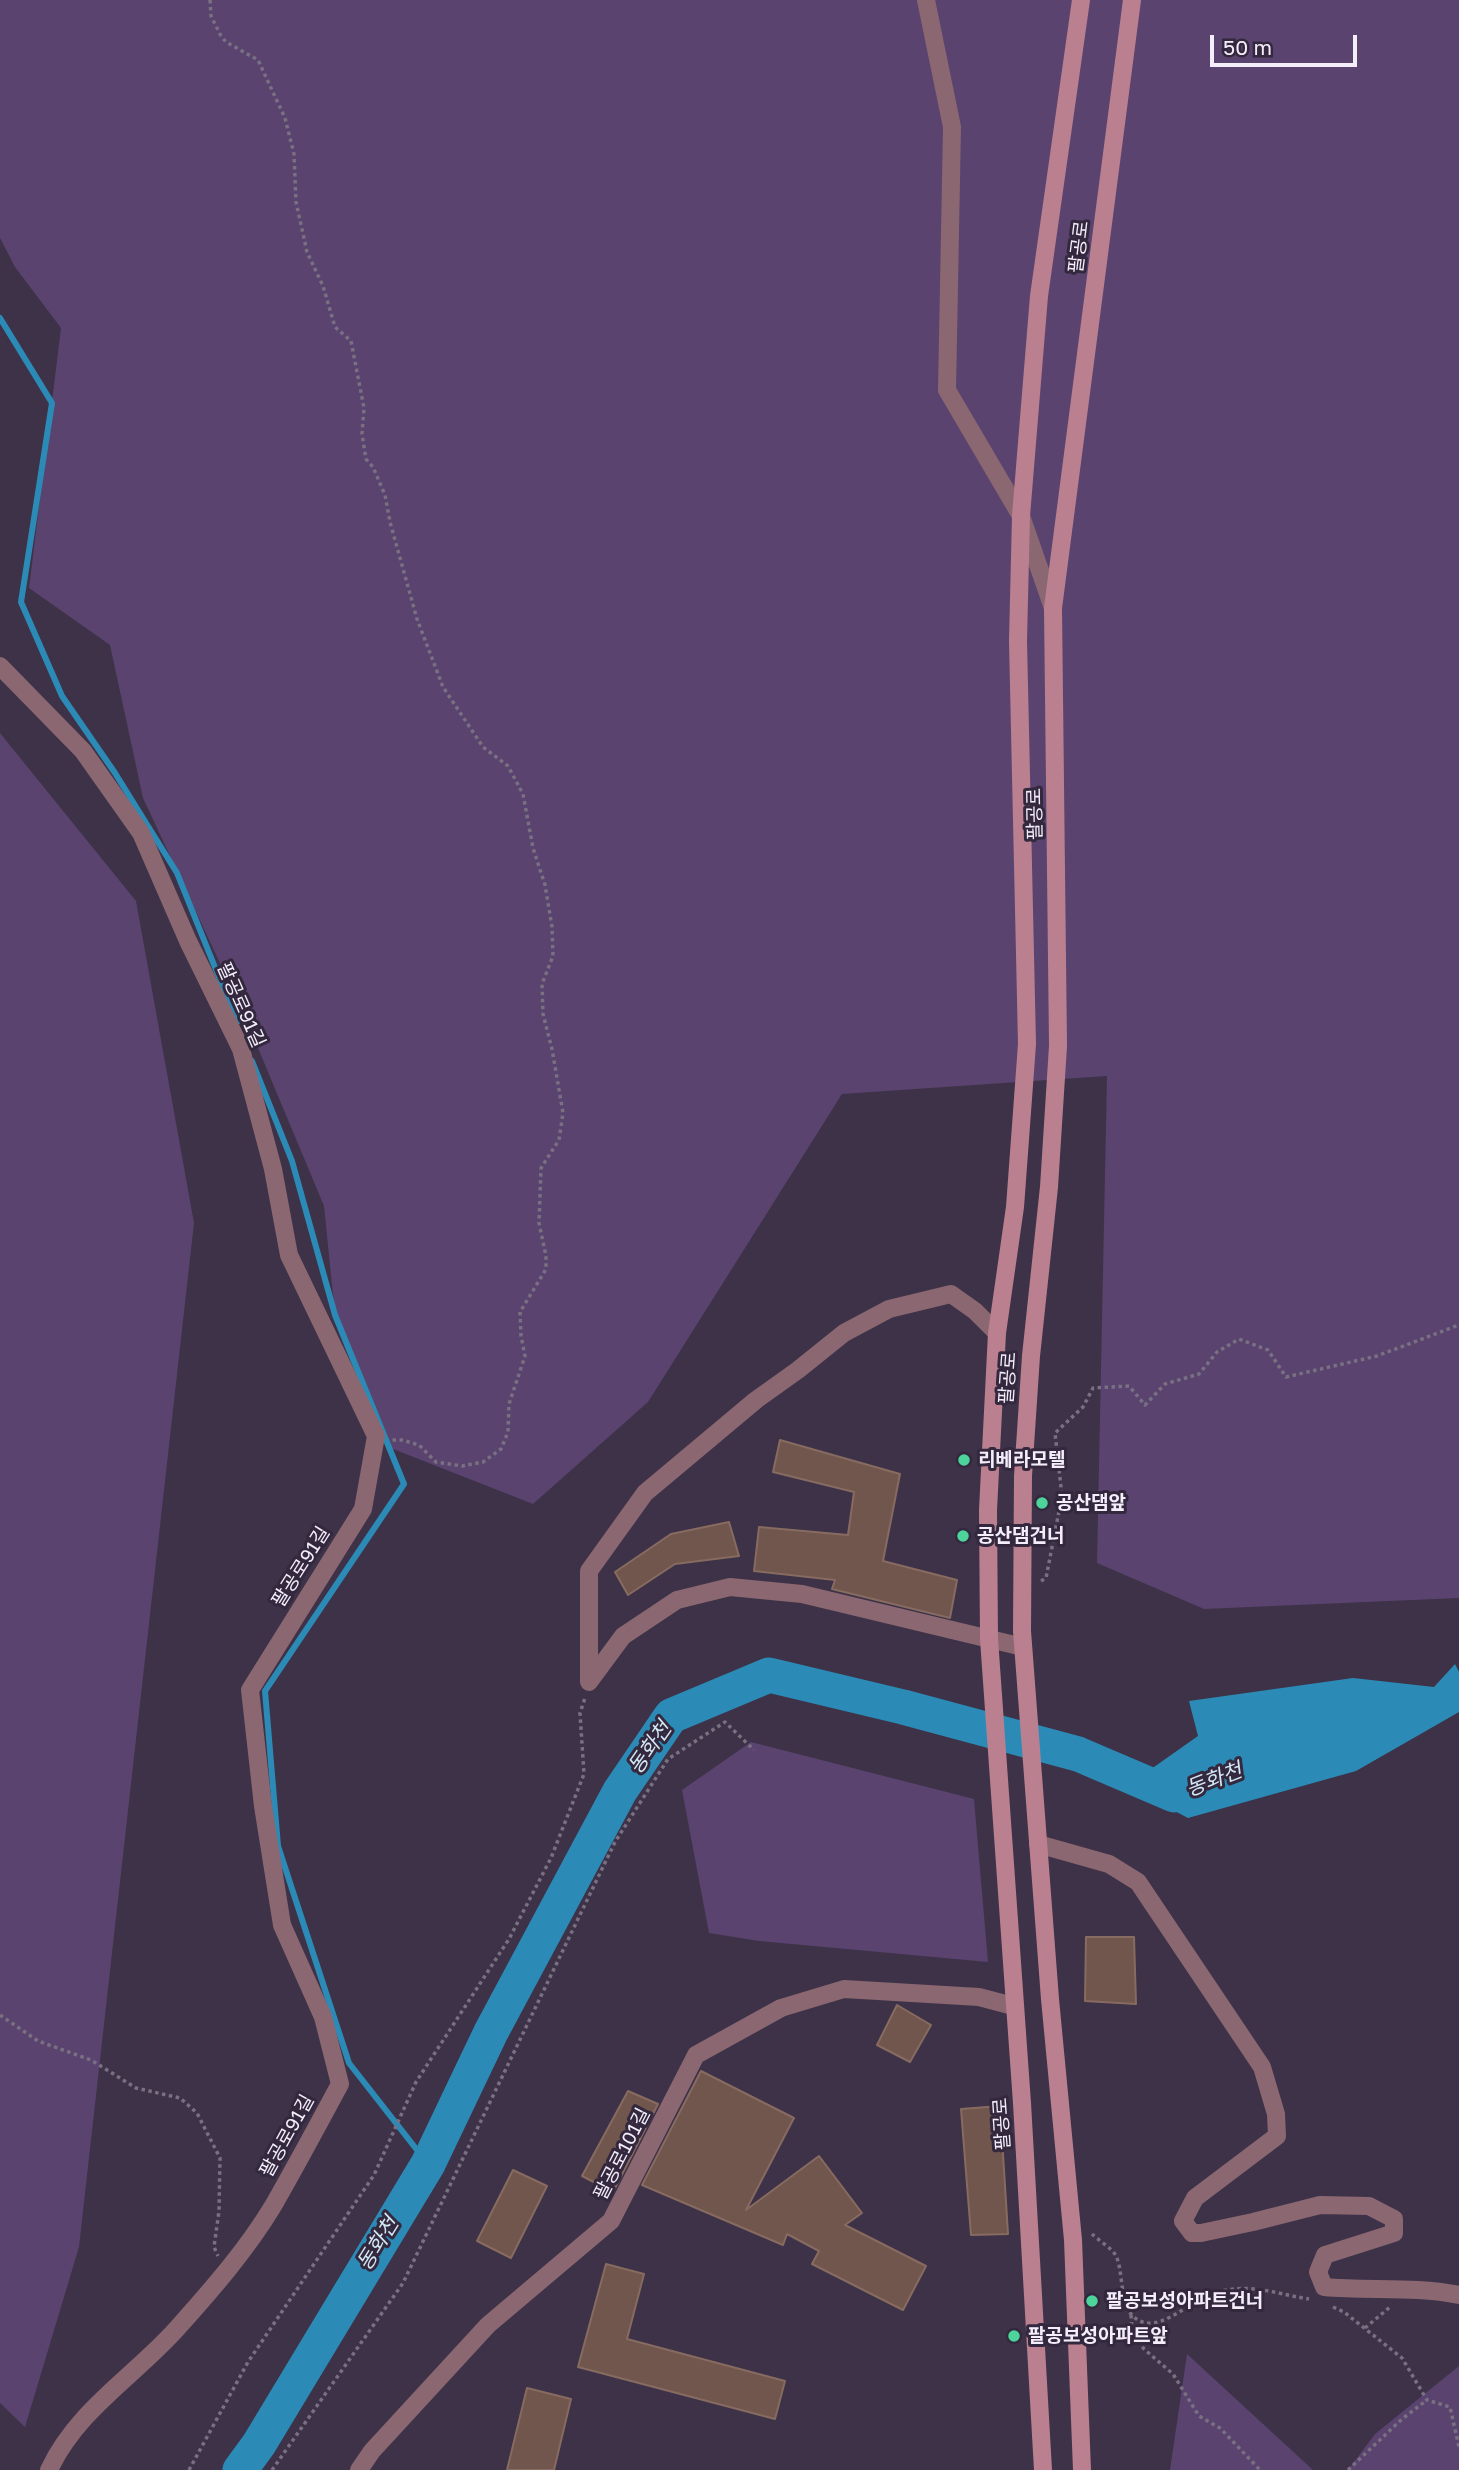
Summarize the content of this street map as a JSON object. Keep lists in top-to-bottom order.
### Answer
{
  "streets": {
    "main road": ["팔공로"],
    "street": ["팔공로91길", "팔공로101길"]
  },
  "crossings": [
    ["팔공로", "팔공로101길"]
  ],
  "water": ["동화천"],
  "places": [
    "리베라모텔",
    "공산댐앞",
    "공산댐건너",
    "팔공보성아파트건너",
    "팔공보성아파트앞"
  ],
  "scale_bar": "50 m"
}
